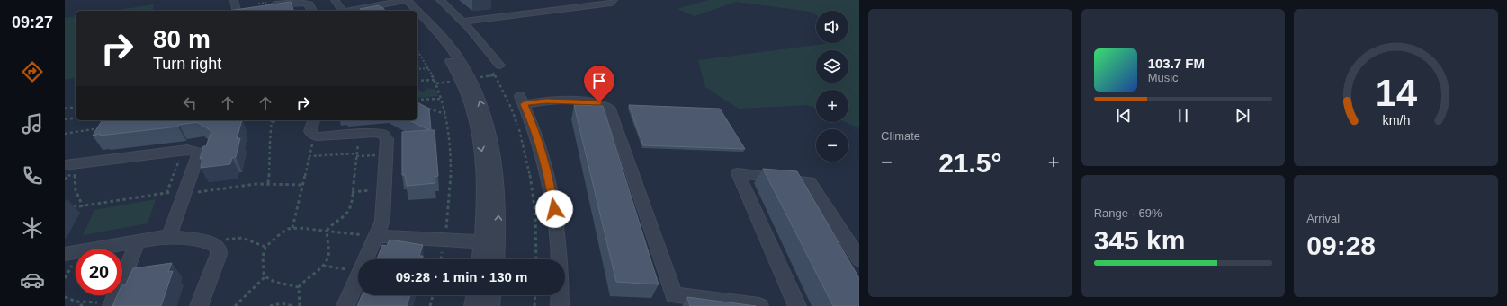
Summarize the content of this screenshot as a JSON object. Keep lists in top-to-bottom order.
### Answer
{
  "page": {
    "tabs": "09:27",
    "tile": [
      "Climate",
      ["Range · 69%", "345 km"],
      ["Arrival", "09:28"]
    ],
    "map_buttons": ["+", "−"],
    "turn": ["80 m", "Turn right"],
    "song": ["103.7 FM", "Music"],
    "heat": ["−", "21.5°", "+"],
    "limit": "20",
    "trip": "09:28 · 1 min · 130 m",
    "gauge": ["14", "km/h"]
  }
}
